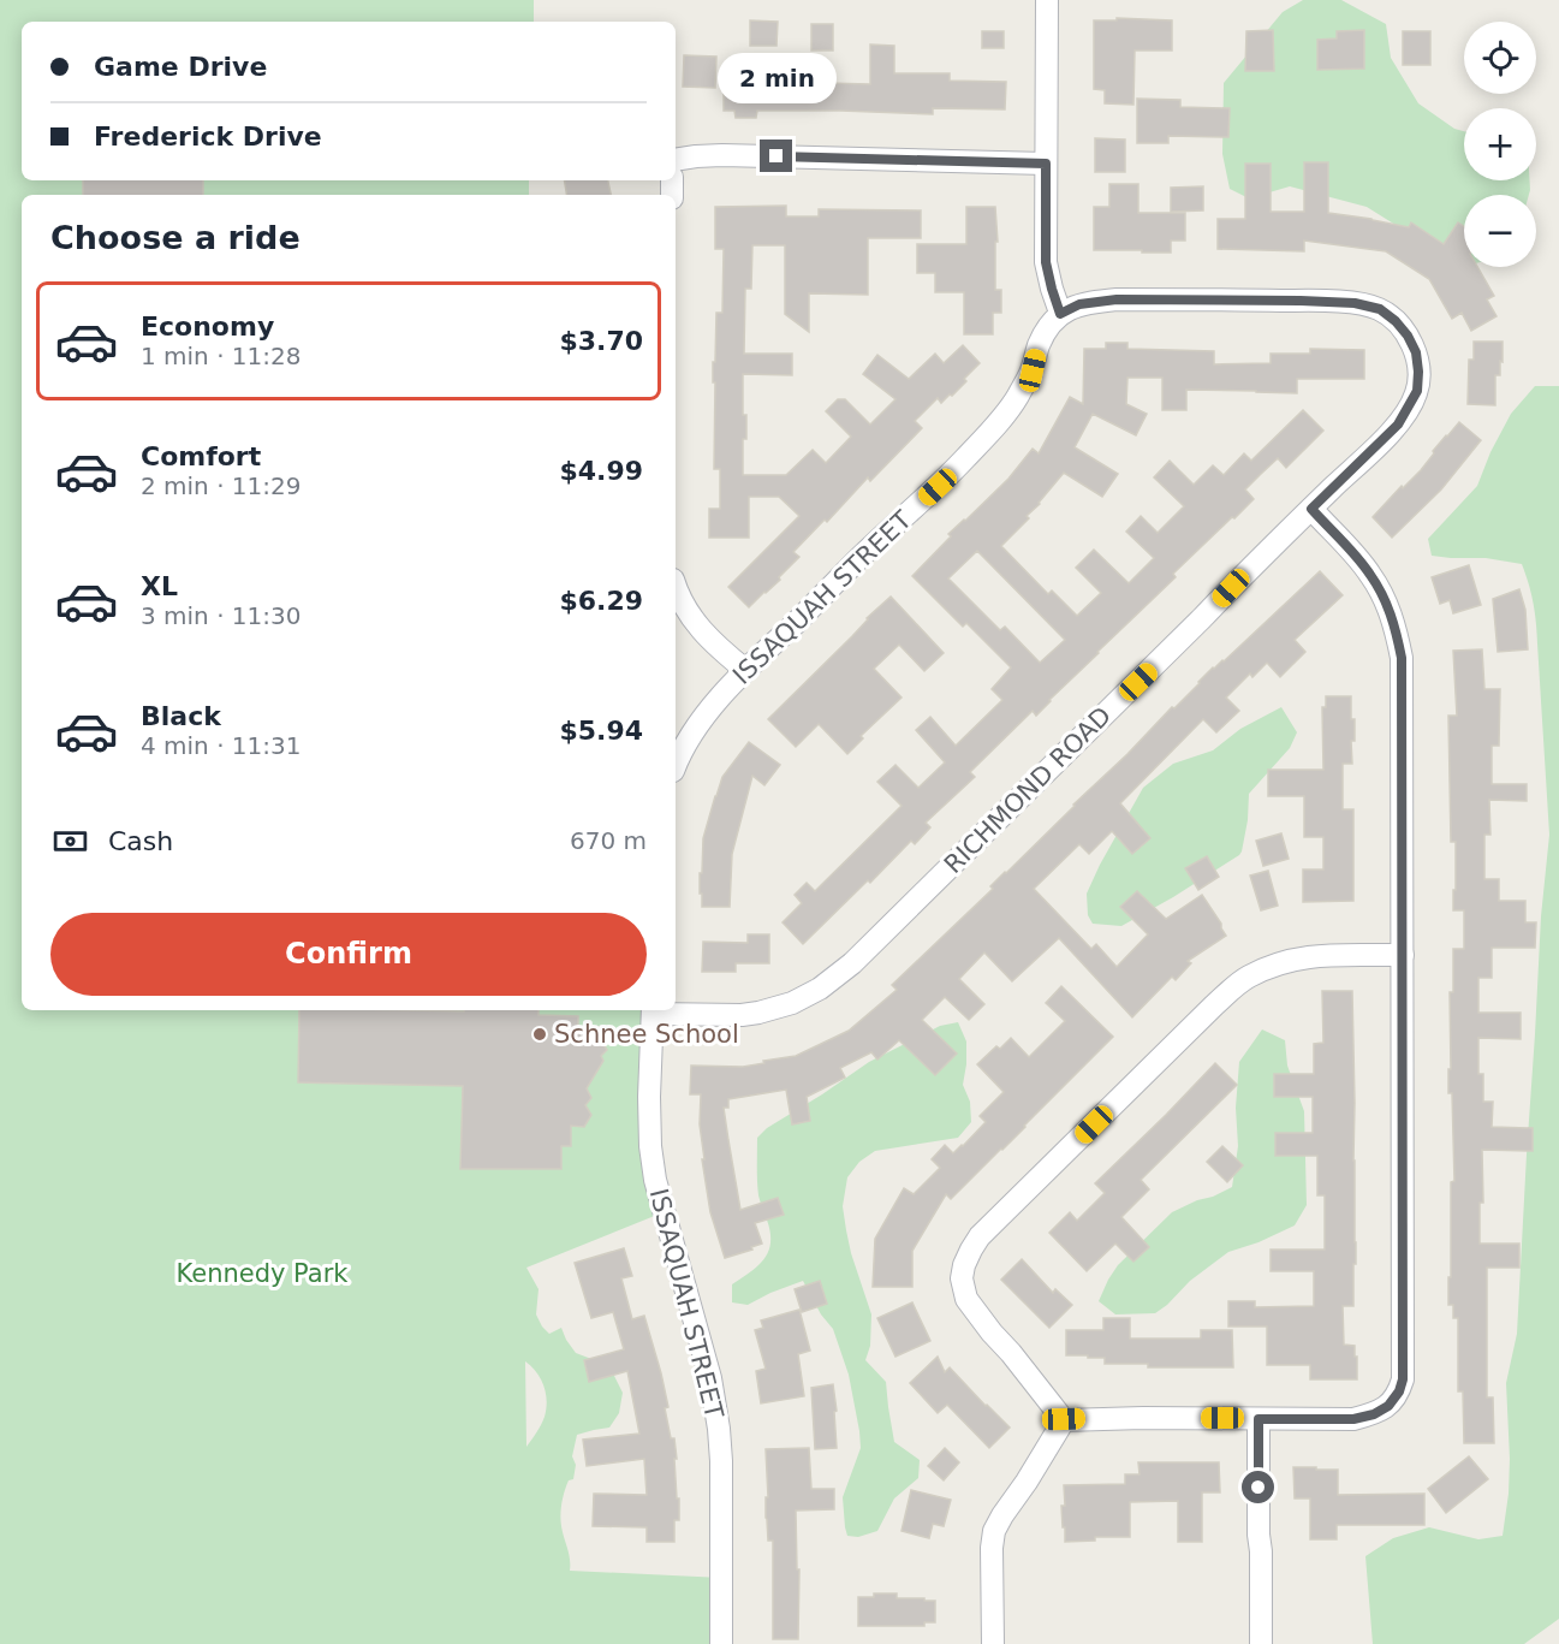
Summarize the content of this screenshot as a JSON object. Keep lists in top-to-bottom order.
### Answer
{
  "streets": {
    "street": ["ISSAQUAH STREET", "RICHMOND ROAD"]
  },
  "crossings": [
    ["ISSAQUAH STREET", "RICHMOND ROAD"]
  ],
  "parks": ["Kennedy Park"],
  "places": ["Schnee School"],
  "page": {
    "map_buttons": ["+", "−"],
    "banner": ["Game Drive", "Frederick Drive"],
    "bubble": "2 min",
    "heading": "Choose a ride",
    "list": [
      {
        "name": "Economy",
        "note": "1 min · 11:28",
        "value": "$3.70"
      },
      {
        "name": "Comfort",
        "note": "2 min · 11:29",
        "value": "$4.99"
      },
      {
        "name": "XL",
        "note": "3 min · 11:30",
        "value": "$6.29"
      },
      {
        "name": "Black",
        "note": "4 min · 11:31",
        "value": "$5.94"
      }
    ],
    "pay": ["Cash", "670 m"],
    "buttons": "Confirm"
  }
}
